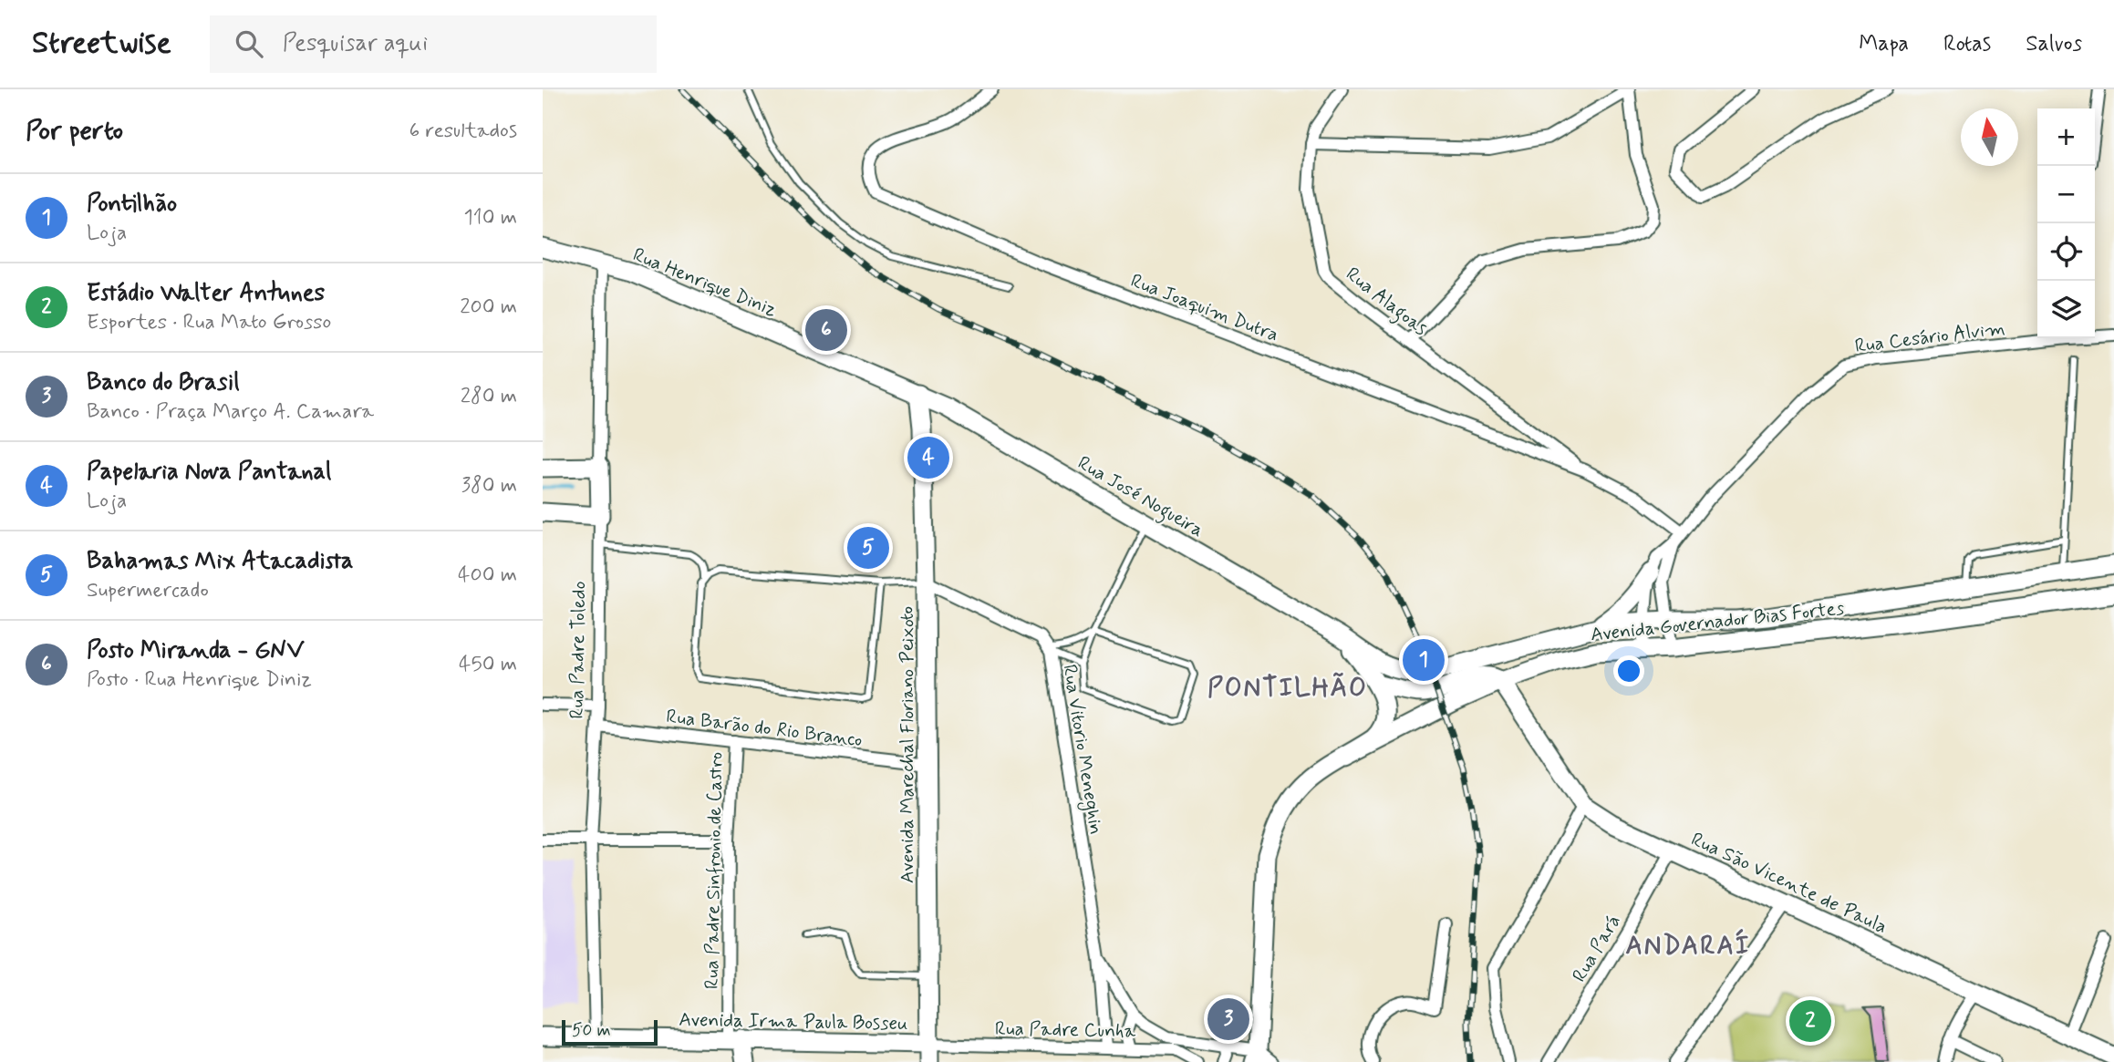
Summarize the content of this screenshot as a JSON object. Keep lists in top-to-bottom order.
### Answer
{
  "streets": {
    "main road": [
      "Rua Henrique Diniz",
      "Rua José Nogueira",
      "Avenida Governador Bias Fortes",
      "Rua Padre Toledo",
      "Avenida Marechal Floriano Peixoto",
      "Rua São Vicente de Paula",
      "Avenida Irma Paula Bosseu"
    ],
    "street": [
      "Rua Alagoas",
      "Rua Joaquim Dutra",
      "Rua Cesário Alvim",
      "Rua Barão do Rio Branco",
      "Rua Vitorio Meneghin",
      "Rua Padre Sinfronio de Castro",
      "Rua Pará",
      "Rua Padre Cunha"
    ]
  },
  "crossings": [
    ["Rua Henrique Diniz", "Rua José Nogueira"],
    ["Rua Henrique Diniz", "Rua Padre Toledo"],
    ["Rua Henrique Diniz", "Avenida Marechal Floriano Peixoto"],
    ["Rua Alagoas", "Rua Joaquim Dutra"],
    ["Rua Joaquim Dutra", "Rua Cesário Alvim"],
    ["Rua José Nogueira", "Avenida Governador Bias Fortes"],
    ["Rua José Nogueira", "Avenida Marechal Floriano Peixoto"],
    ["Avenida Governador Bias Fortes", "Rua São Vicente de Paula"],
    ["Rua Padre Toledo", "Rua Barão do Rio Branco"],
    ["Rua Padre Toledo", "Avenida Irma Paula Bosseu"],
    ["Rua Barão do Rio Branco", "Avenida Marechal Floriano Peixoto"],
    ["Rua Barão do Rio Branco", "Rua Padre Sinfronio de Castro"],
    ["Avenida Marechal Floriano Peixoto", "Rua Vitorio Meneghin"],
    ["Avenida Marechal Floriano Peixoto", "Avenida Irma Paula Bosseu"],
    ["Avenida Marechal Floriano Peixoto", "Rua Padre Cunha"],
    ["Rua Vitorio Meneghin", "Rua Padre Cunha"],
    ["Rua Padre Sinfronio de Castro", "Avenida Irma Paula Bosseu"],
    ["Rua São Vicente de Paula", "Rua Pará"],
    ["Avenida Irma Paula Bosseu", "Rua Padre Cunha"]
  ],
  "districts": ["PONTILHÃO", "ANDARAÍ"],
  "scale_bar": "50 m",
  "north": "top",
  "page": {
    "header": "Streetwise",
    "search": "Pesquisar aqui",
    "nav": ["Mapa", "Rotas", "Salvos"],
    "heading": ["Por perto", "6 resultados"],
    "map_buttons": ["+", "−"],
    "list": [
      {
        "mark": "1",
        "name": "Pontilhão",
        "note": "Loja",
        "value": "110 m"
      },
      {
        "mark": "2",
        "name": "Estádio Walter Antunes",
        "note": "Esportes · Rua Mato Grosso",
        "value": "200 m"
      },
      {
        "mark": "3",
        "name": "Banco do Brasil",
        "note": "Banco · Praça Março A. Camara",
        "value": "280 m"
      },
      {
        "mark": "4",
        "name": "Papelaria Nova Pantanal",
        "note": "Loja",
        "value": "380 m"
      },
      {
        "mark": "5",
        "name": "Bahamas Mix Atacadista",
        "note": "Supermercado",
        "value": "400 m"
      },
      {
        "mark": "6",
        "name": "Posto Miranda - GNV",
        "note": "Posto · Rua Henrique Diniz",
        "value": "450 m"
      }
    ],
    "pins": [
      "6",
      "4",
      "5",
      "1",
      "3",
      "2"
    ],
    "scale": "50 m"
  }
}
